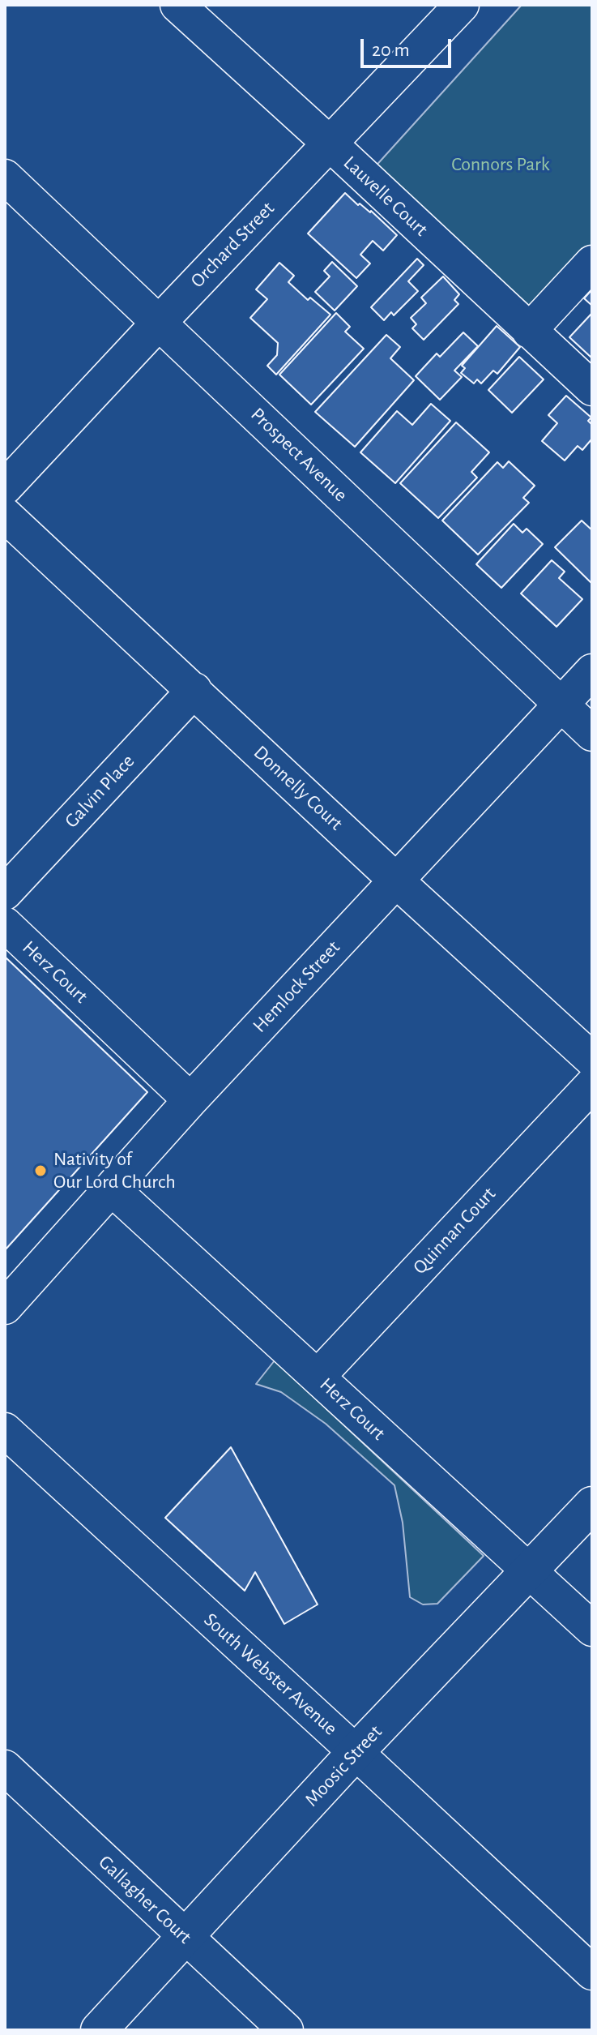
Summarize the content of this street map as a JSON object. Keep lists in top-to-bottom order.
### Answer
{
  "streets": {
    "main road": ["Moosic Street"],
    "street": [
      "Lauvelle Court",
      "Orchard Street",
      "Prospect Avenue",
      "Donnelly Court",
      "Galvin Place",
      "Herz Court",
      "Hemlock Street",
      "Quinnan Court",
      "South Webster Avenue",
      "Gallagher Court"
    ]
  },
  "crossings": [
    ["Lauvelle Court", "Orchard Street"],
    ["Orchard Street", "Prospect Avenue"],
    ["Prospect Avenue", "Hemlock Street"],
    ["Donnelly Court", "Galvin Place"],
    ["Donnelly Court", "Hemlock Street"],
    ["Herz Court", "Hemlock Street"],
    ["Herz Court", "Quinnan Court"],
    ["Herz Court", "Moosic Street"],
    ["South Webster Avenue", "Moosic Street"],
    ["Moosic Street", "Gallagher Court"]
  ],
  "parks": ["Connors Park"],
  "places": ["Nativity of Our Lord Church"],
  "scale_bar": "20 m"
}
